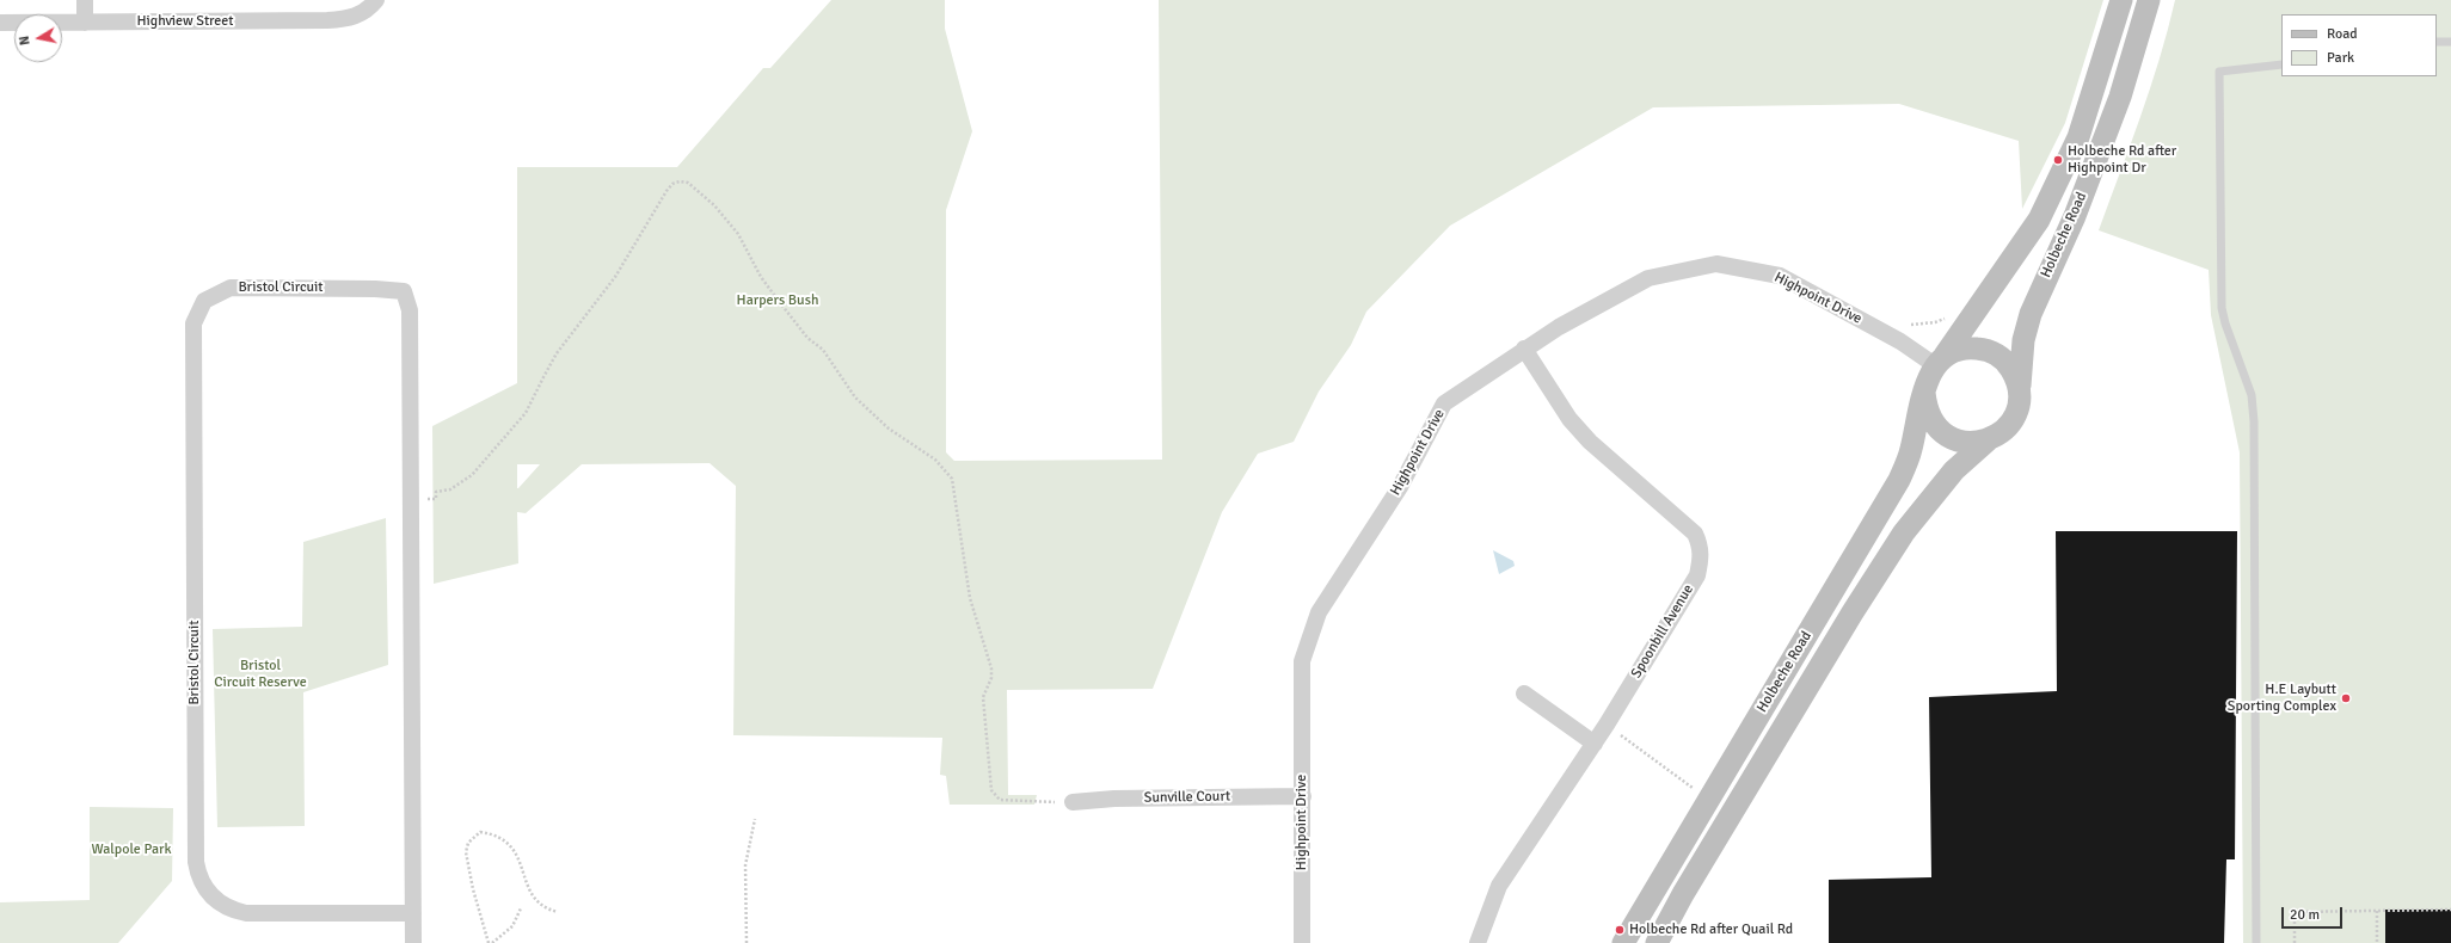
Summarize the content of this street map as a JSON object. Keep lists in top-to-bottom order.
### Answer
{
  "streets": {
    "street": [
      "Highview Street",
      "Holbeche Road",
      "Bristol Circuit",
      "Highpoint Drive",
      "Spoonbill Avenue",
      "Sunville Court"
    ]
  },
  "crossings": [
    ["Holbeche Road", "Highpoint Drive"],
    ["Highpoint Drive", "Spoonbill Avenue"],
    ["Highpoint Drive", "Sunville Court"]
  ],
  "parks": ["Harpers Bush", "Bristol Circuit Reserve", "Walpole Park"],
  "places": ["Holbeche Rd after Highpoint Dr", "H.E Laybutt Sporting Complex", "Holbeche Rd after Quail Rd"],
  "legend": ["Road", "Park"],
  "scale_bar": "20 m",
  "north": "left"
}
